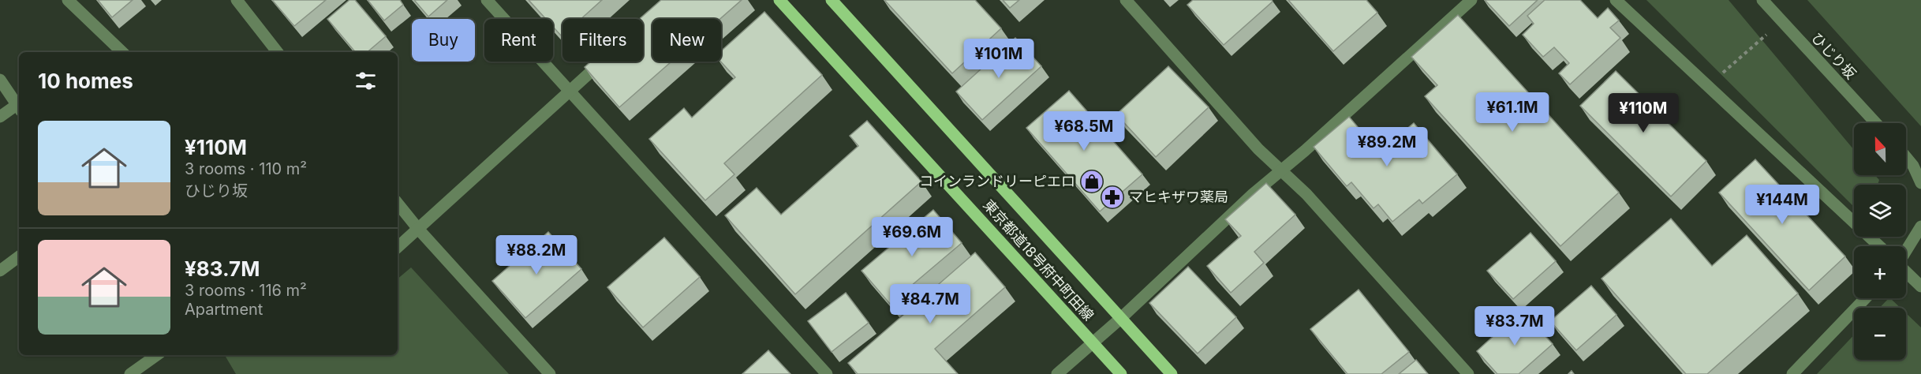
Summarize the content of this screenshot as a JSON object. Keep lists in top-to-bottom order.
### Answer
{
  "streets": {
    "main road": ["東京都道18号府中町田線"],
    "street": ["ひじり坂"]
  },
  "places": {
    "shop": ["コインランドリーピエロ"],
    "pharmacy": ["マヒキザワ薬局"]
  },
  "north": "top",
  "page": {
    "chip": [
      "Buy",
      "Rent",
      "Filters",
      "New"
    ],
    "price": [
      "¥101M",
      "¥61.1M",
      "¥110M",
      "¥68.5M",
      "¥89.2M",
      "¥144M",
      "¥69.6M",
      "¥88.2M",
      "¥84.7M",
      "¥83.7M"
    ],
    "heading": "10 homes",
    "list": [
      {
        "name": "¥110M",
        "note": "3 rooms · 110 m² · ひじり坂"
      },
      {
        "name": "¥83.7M",
        "note": "3 rooms · 116 m² · Apartment"
      }
    ],
    "map_buttons": ["+", "−"]
  }
}
